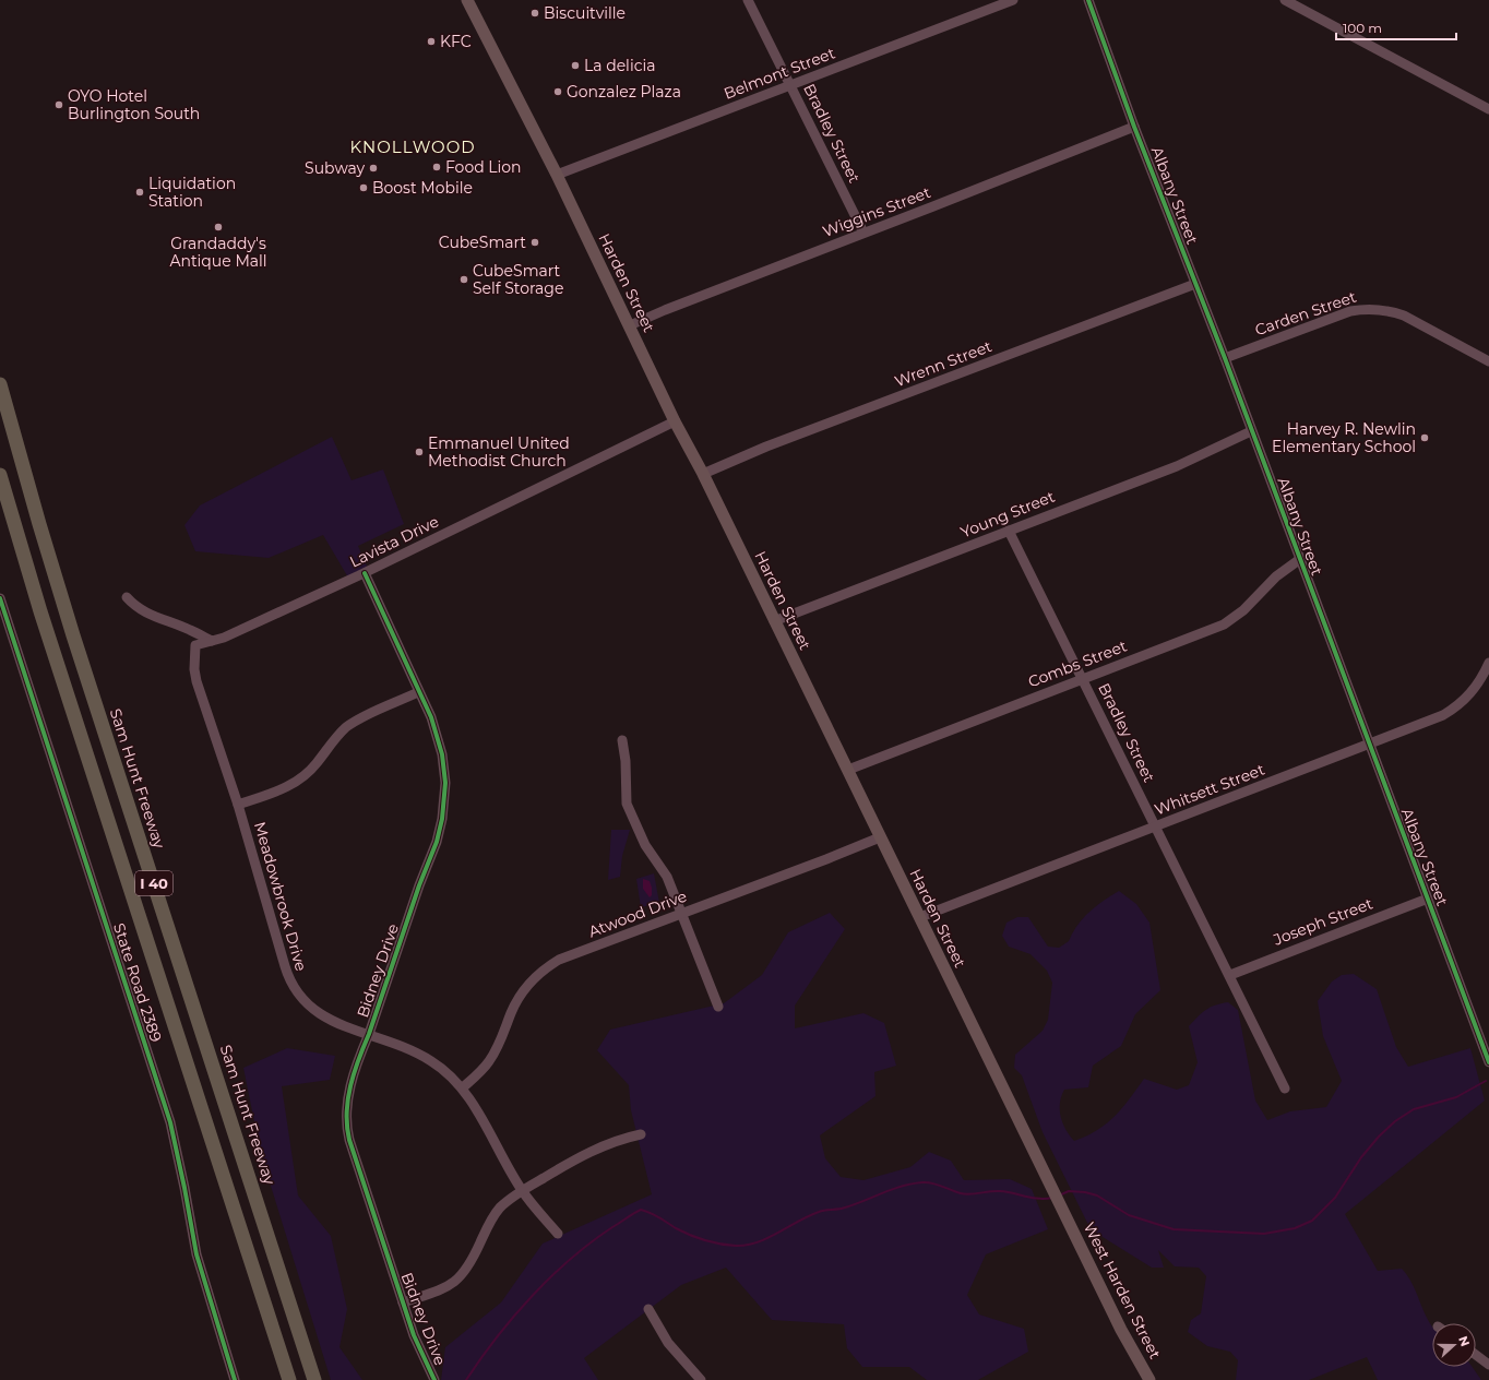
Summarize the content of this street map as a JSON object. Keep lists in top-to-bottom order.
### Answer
{
  "streets": {
    "highway": ["Sam Hunt Freeway", "I 40"],
    "main road": ["Harden Street", "West Harden Street"],
    "street": [
      "Belmont Street",
      "Bradley Street",
      "Albany Street",
      "Wiggins Street",
      "Carden Street",
      "Wrenn Street",
      "Young Street",
      "Lavista Drive",
      "Combs Street",
      "Whitsett Street",
      "Meadowbrook Drive",
      "Atwood Drive",
      "Joseph Street",
      "Bidney Drive",
      "State Road 2389"
    ]
  },
  "crossings": [
    ["Belmont Street", "Bradley Street"],
    ["Belmont Street", "Harden Street"],
    ["Bradley Street", "Wiggins Street"],
    ["Bradley Street", "Young Street"],
    ["Bradley Street", "Combs Street"],
    ["Bradley Street", "Whitsett Street"],
    ["Bradley Street", "Joseph Street"],
    ["Albany Street", "Wiggins Street"],
    ["Albany Street", "Carden Street"],
    ["Albany Street", "Wrenn Street"],
    ["Albany Street", "Young Street"],
    ["Albany Street", "Combs Street"],
    ["Albany Street", "Whitsett Street"],
    ["Albany Street", "Joseph Street"],
    ["Wiggins Street", "Harden Street"],
    ["Harden Street", "Wrenn Street"],
    ["Harden Street", "Young Street"],
    ["Harden Street", "Lavista Drive"],
    ["Harden Street", "Combs Street"],
    ["Harden Street", "Whitsett Street"],
    ["Harden Street", "Atwood Drive"],
    ["Harden Street", "West Harden Street"],
    ["Lavista Drive", "Meadowbrook Drive"],
    ["Lavista Drive", "Bidney Drive"],
    ["Meadowbrook Drive", "Atwood Drive"],
    ["Meadowbrook Drive", "Bidney Drive"]
  ],
  "districts": ["KNOLLWOOD"],
  "places": [
    "Biscuitville",
    "KFC",
    "La delicia",
    "Gonzalez Plaza",
    "OYO Hotel Burlington South",
    "Food Lion",
    "Subway",
    "Boost Mobile",
    "Liquidation Station",
    "Grandaddy's Antique Mall",
    "CubeSmart",
    "CubeSmart Self Storage",
    "Harvey R. Newlin Elementary School",
    "Emmanuel United Methodist Church"
  ],
  "scale_bar": "100 m",
  "north": "right"
}
